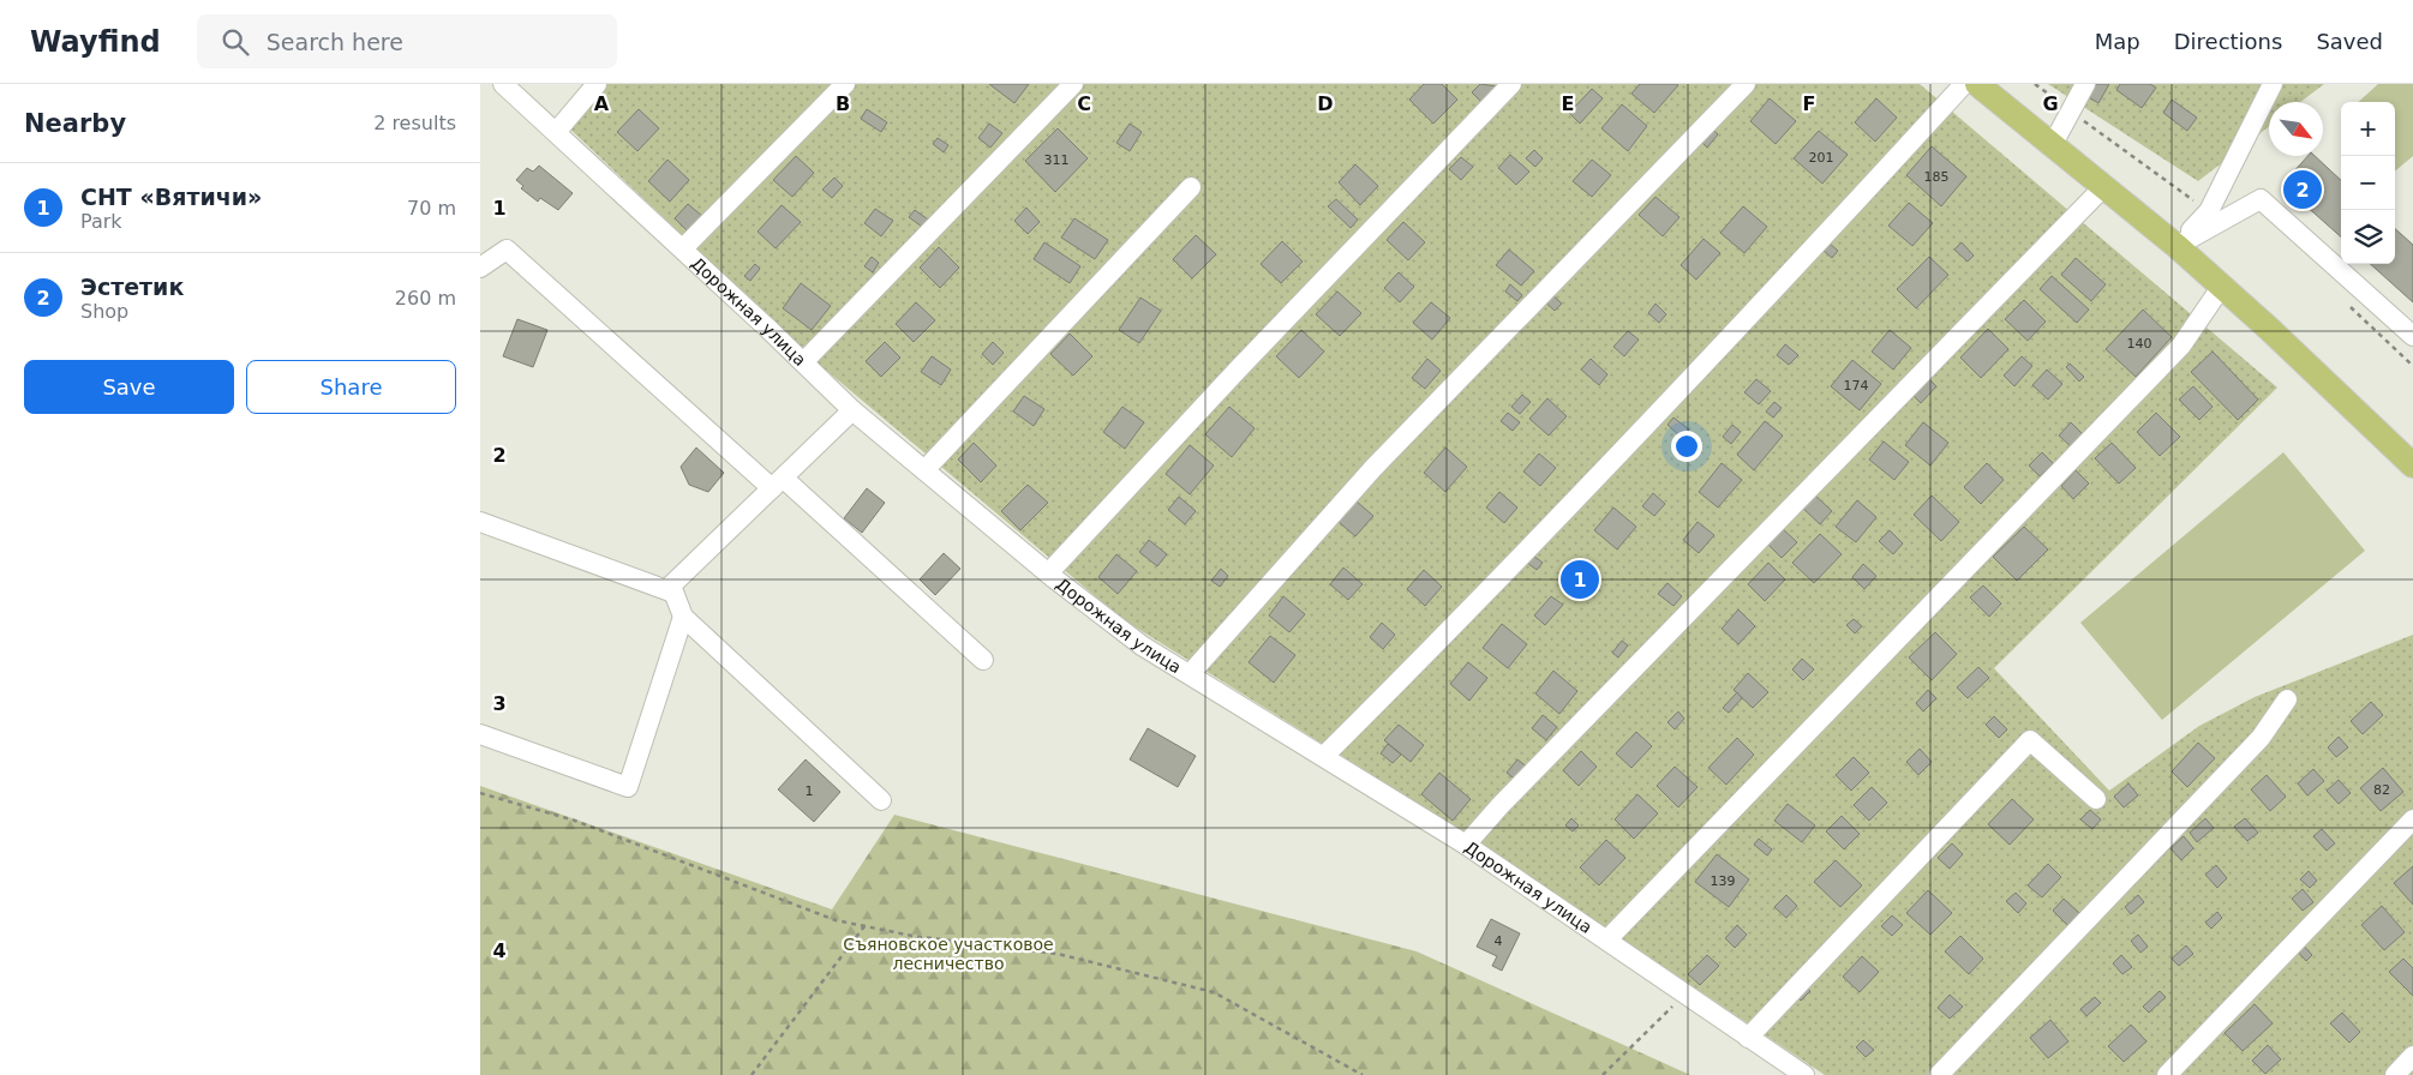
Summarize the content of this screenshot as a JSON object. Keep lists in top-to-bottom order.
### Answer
{
  "streets": {
    "street": ["Дорожная улица"]
  },
  "parks": ["Съяновское участковое лесничество"],
  "house_numbers": [
    "201",
    "311",
    "185",
    "140",
    "174",
    "82",
    "1",
    "139",
    "4"
  ],
  "north": "bottom right",
  "page": {
    "header": "Wayfind",
    "search": "Search here",
    "nav": ["Map", "Directions", "Saved"],
    "heading": ["Nearby", "2 results"],
    "map_buttons": ["+", "−"],
    "list": [
      {
        "mark": "1",
        "name": "СНТ «Вятичи»",
        "note": "Park",
        "value": "70 m"
      },
      {
        "mark": "2",
        "name": "Эстетик",
        "note": "Shop",
        "value": "260 m"
      }
    ],
    "pins": ["2", "1"],
    "buttons": ["Save", "Share"]
  },
  "grid": {
    "columns": [
      "A",
      "B",
      "C",
      "D",
      "E",
      "F",
      "G"
    ],
    "rows": [
      "1",
      "2",
      "3",
      "4"
    ]
  }
}
